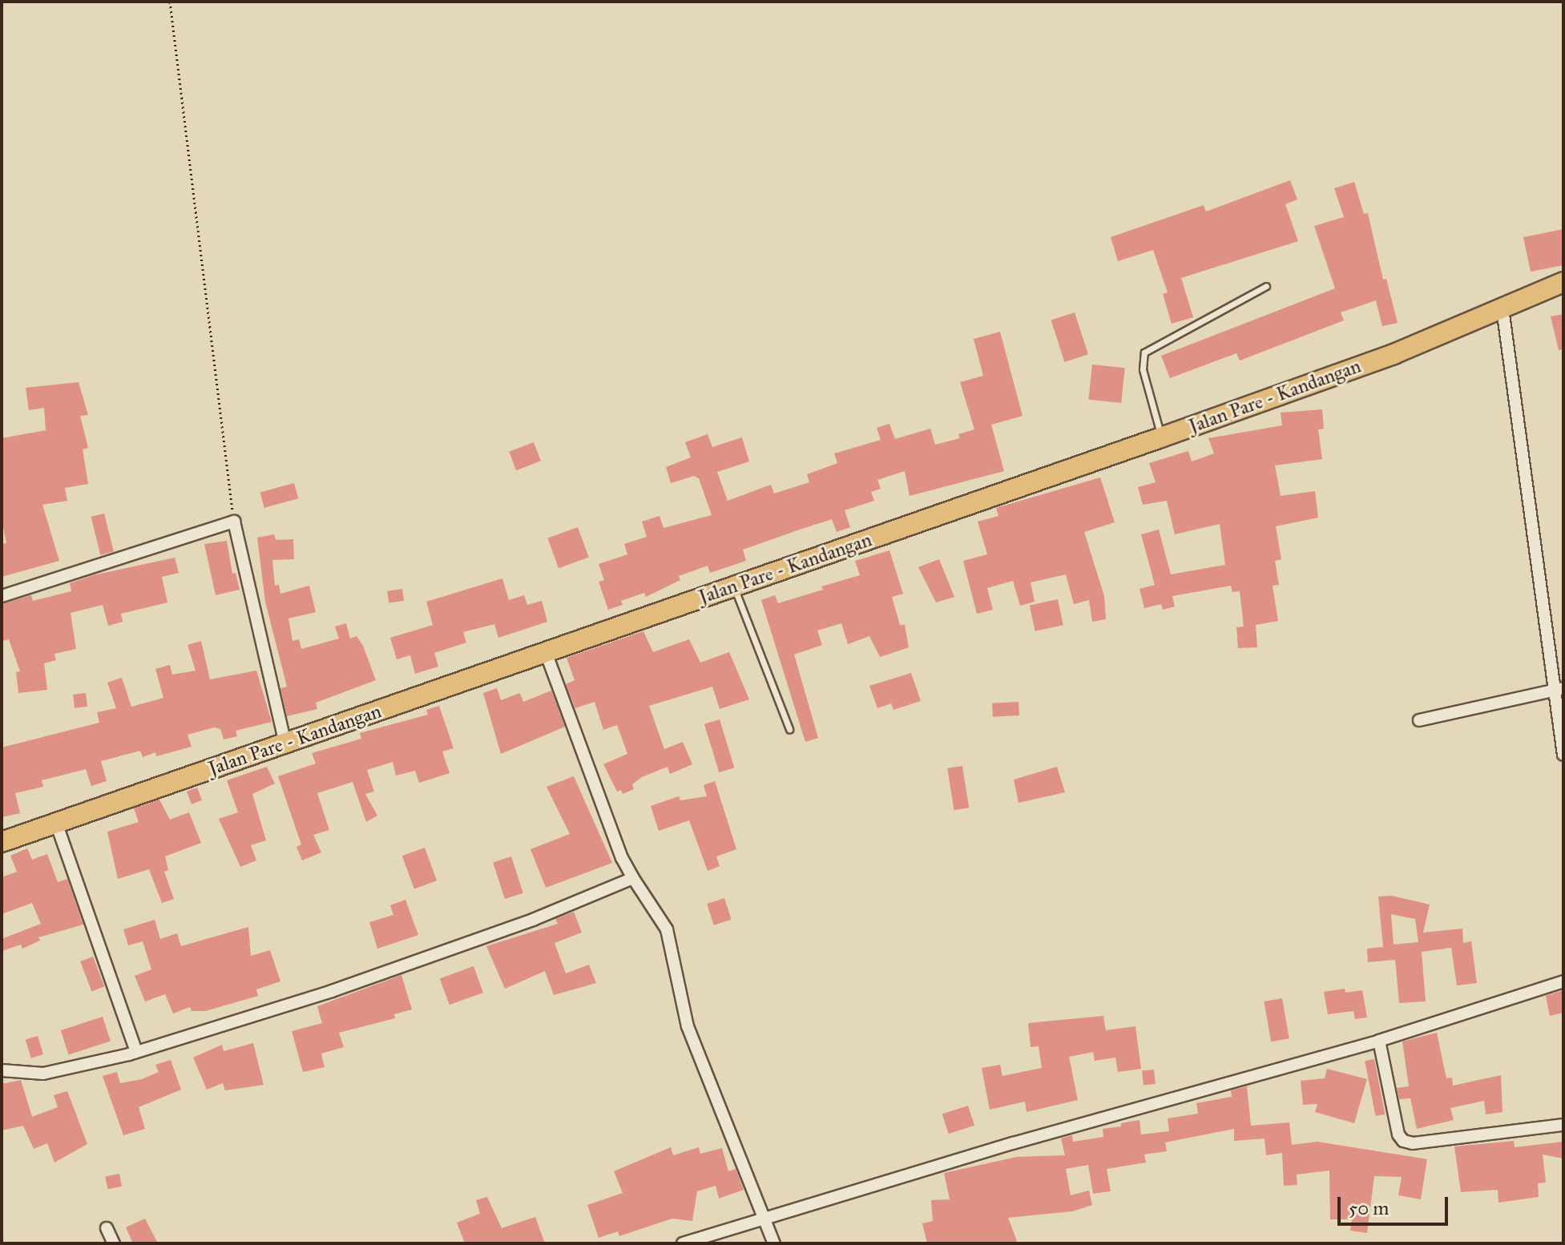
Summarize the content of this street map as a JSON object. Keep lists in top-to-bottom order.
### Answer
{
  "streets": {
    "main road": ["Jalan Pare - Kandangan"]
  },
  "scale_bar": "50 m"
}
